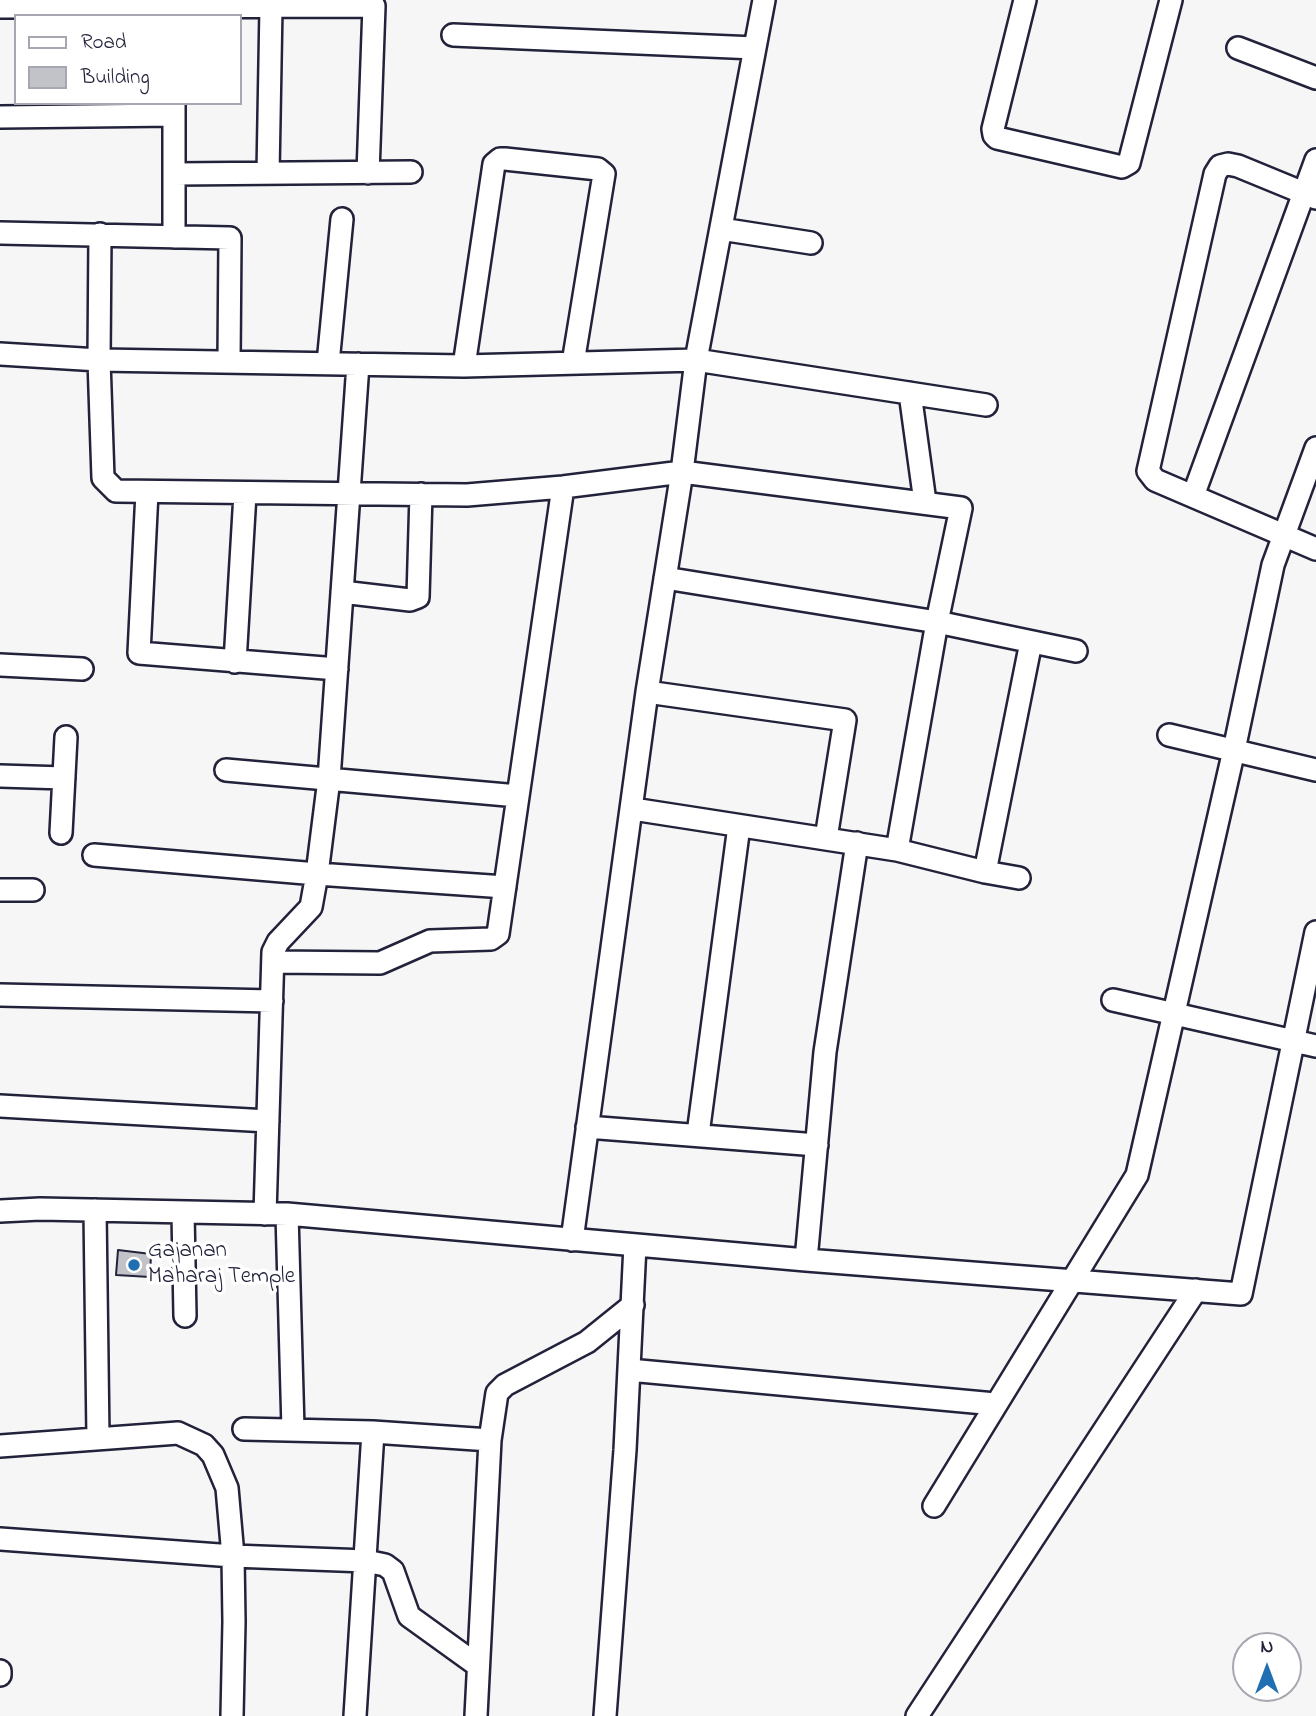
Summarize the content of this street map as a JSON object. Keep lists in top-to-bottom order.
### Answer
{
  "places": ["Gajanan Maharaj Temple"],
  "legend": ["Road", "Building"],
  "north": "top"
}
